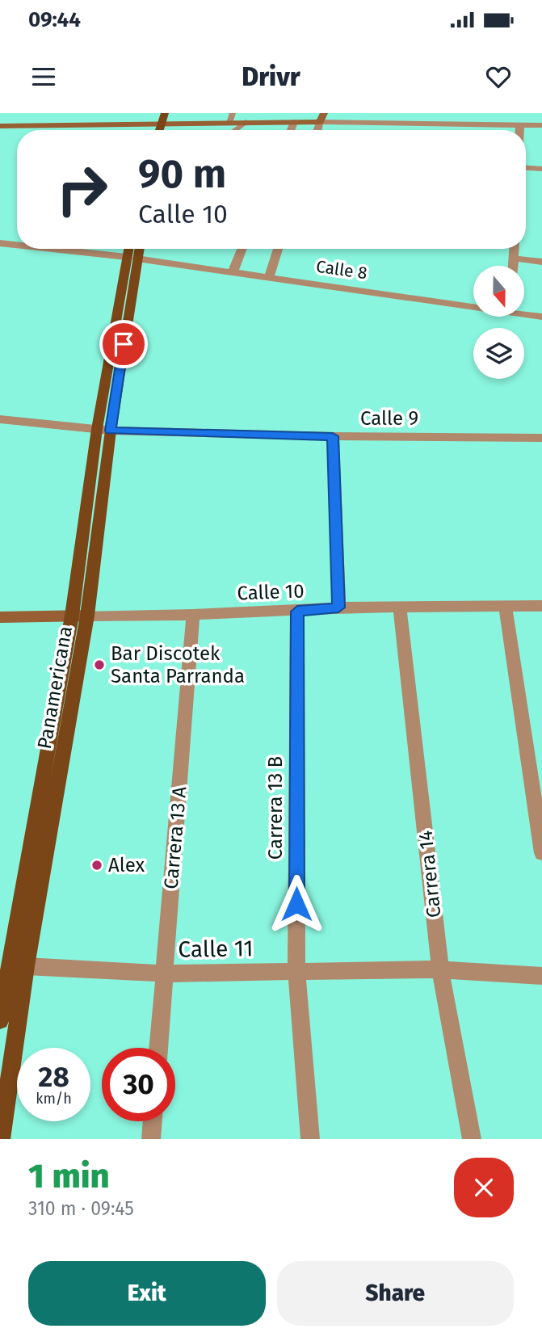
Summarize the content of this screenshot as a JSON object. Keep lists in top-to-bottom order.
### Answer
{
  "streets": {
    "main road": ["Panamericana"],
    "street": [
      "Calle 8",
      "Calle 9",
      "Calle 10",
      "Carrera 13 B",
      "Carrera 13 A",
      "Carrera 14",
      "Calle 11"
    ]
  },
  "crossings": [
    ["Calle 8", "Panamericana"],
    ["Calle 9", "Panamericana"],
    ["Calle 10", "Panamericana"],
    ["Calle 10", "Carrera 13 B"],
    ["Calle 10", "Carrera 13 A"],
    ["Calle 10", "Carrera 14"],
    ["Panamericana", "Calle 11"],
    ["Carrera 13 B", "Calle 11"],
    ["Carrera 13 A", "Calle 11"],
    ["Carrera 14", "Calle 11"]
  ],
  "places": ["Bar Discotek Santa Parranda", "Alex"],
  "north": "bottom",
  "page": {
    "status": "09:44",
    "header": "Drivr",
    "turn": ["90 m", "Calle 10"],
    "speed": "28 km/h",
    "limit": "30",
    "heading": ["1 min", "310 m · 09:45"],
    "buttons": ["Exit", "Share"]
  }
}
